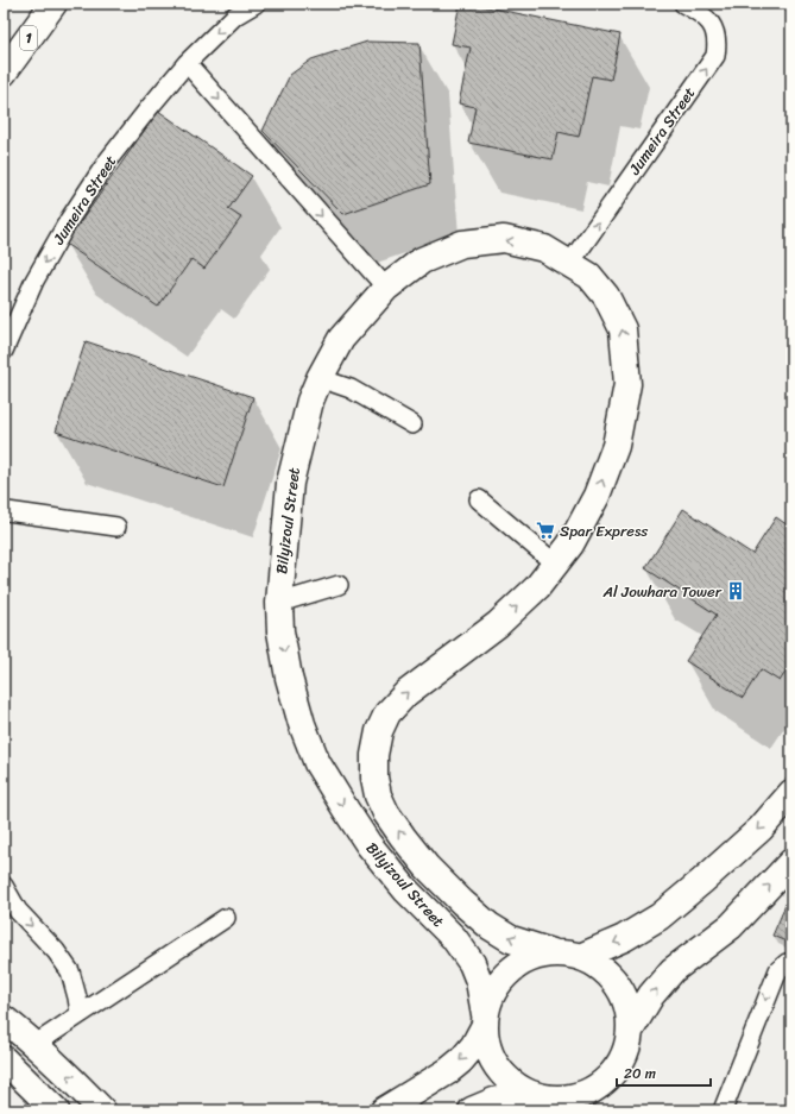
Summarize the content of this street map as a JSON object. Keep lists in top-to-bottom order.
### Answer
{
  "streets": {
    "main road": ["1", "Bilyizoul Street"],
    "lane": ["Jumeira Street"]
  },
  "crossings": [
    ["Jumeira Street", "Bilyizoul Street"]
  ],
  "places": {
    "supermarket": ["Spar Express"],
    "building": ["Al Jowhara Tower"]
  },
  "scale_bar": "20 m"
}
